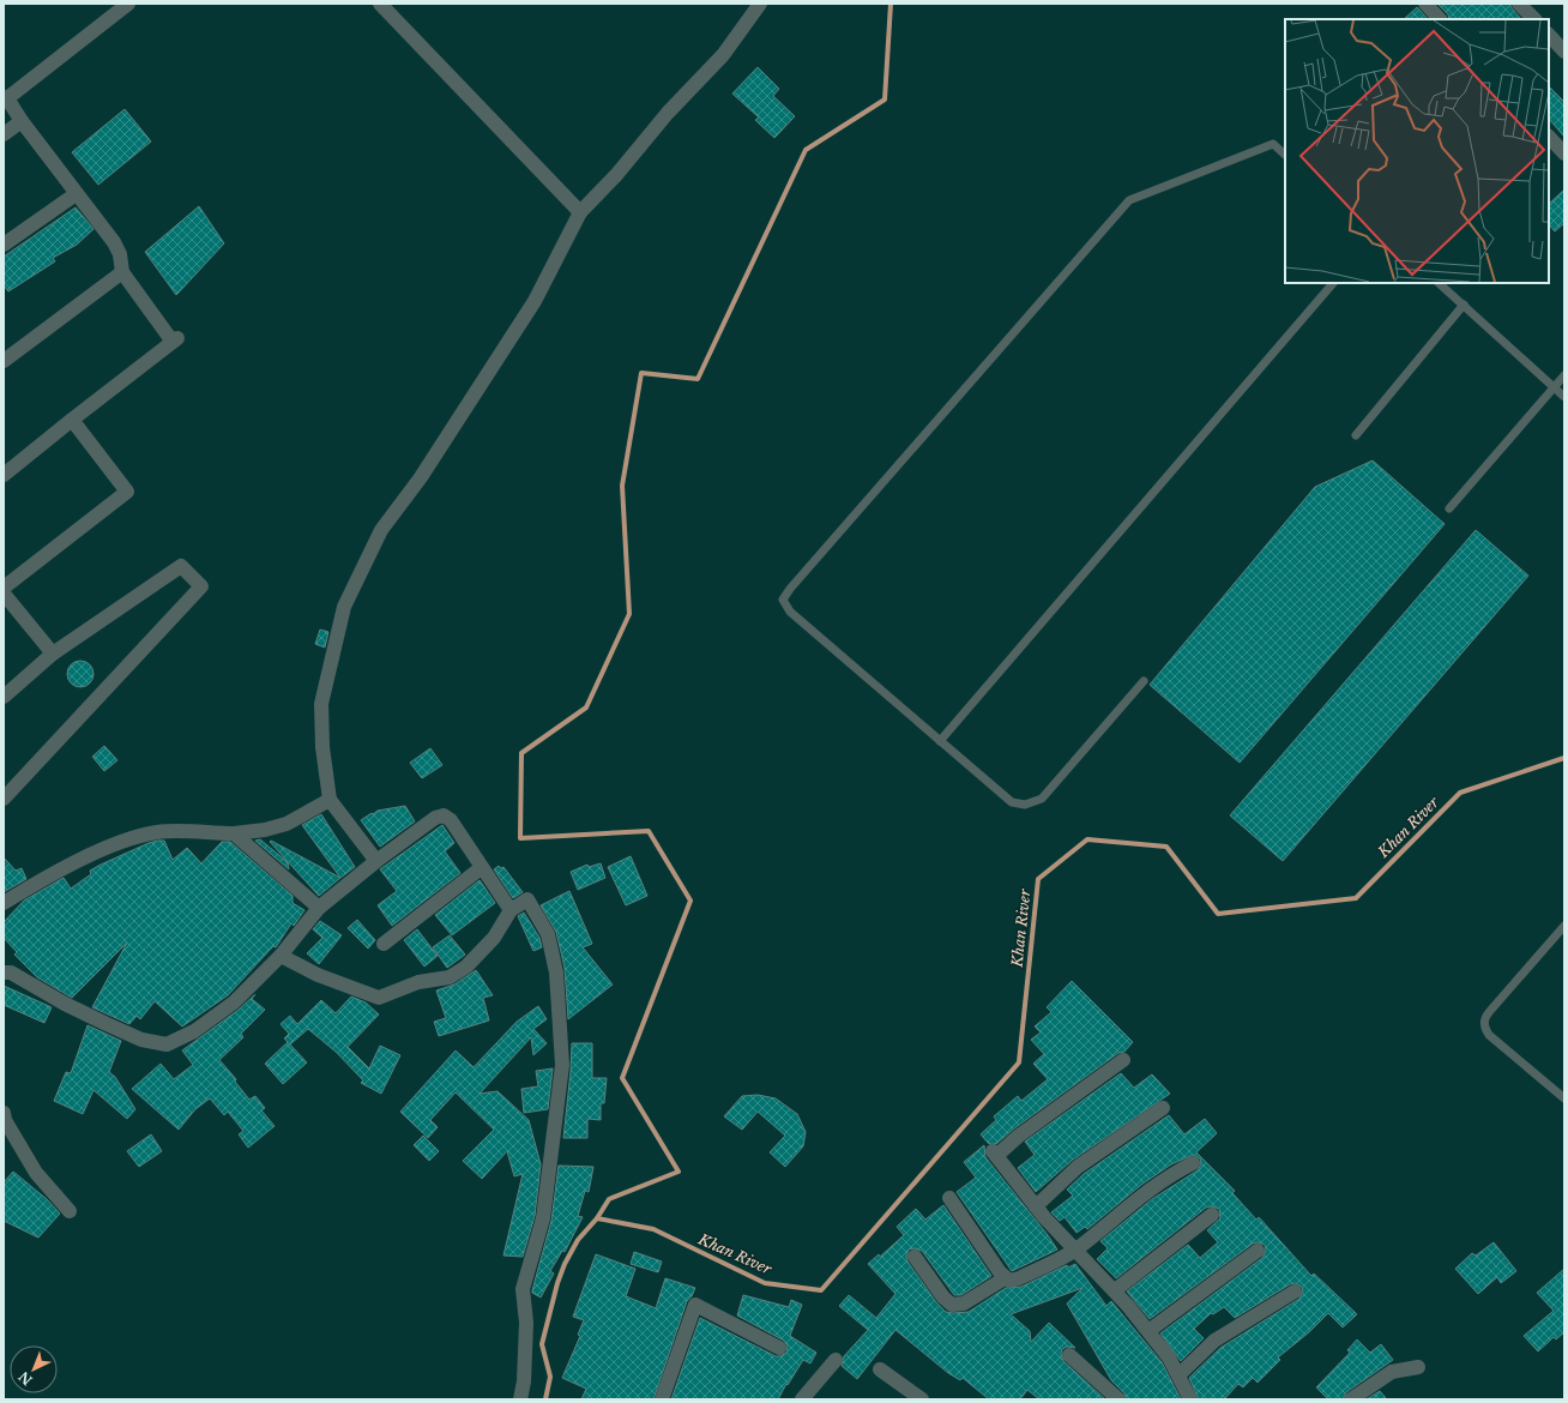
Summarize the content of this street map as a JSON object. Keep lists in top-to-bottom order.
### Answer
{
  "water": ["Khan River"],
  "north": "bottom left"
}
